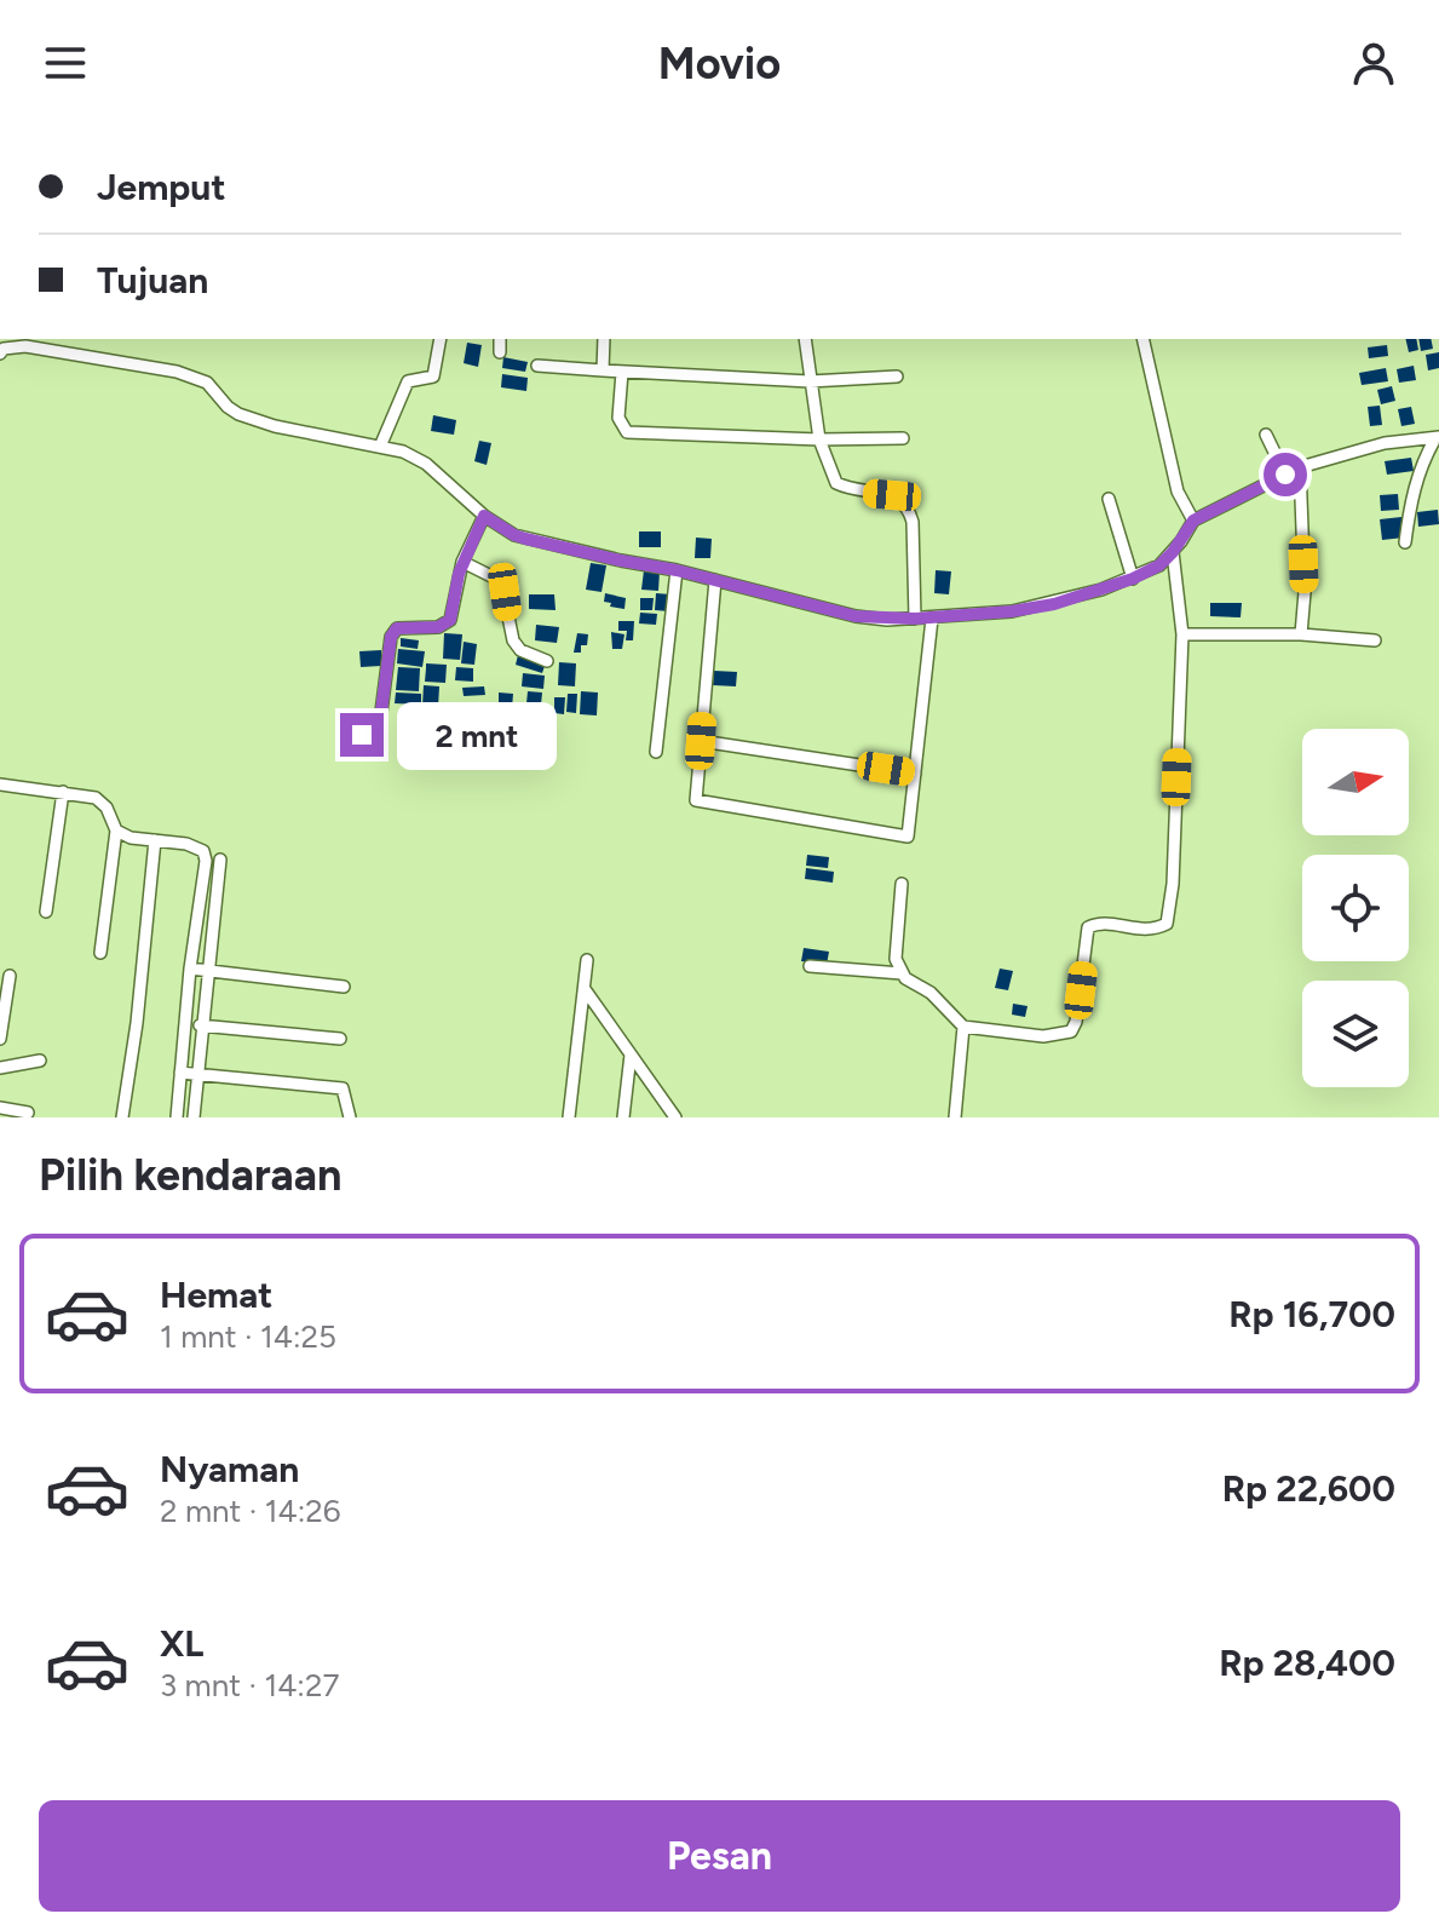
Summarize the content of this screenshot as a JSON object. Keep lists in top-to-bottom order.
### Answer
{
  "north": "right",
  "page": {
    "header": "Movio",
    "banner": ["Jemput", "Tujuan"],
    "bubble": "2 mnt",
    "heading": "Pilih kendaraan",
    "list": [
      {
        "name": "Hemat",
        "note": "1 mnt · 14:25",
        "value": "Rp 16,700"
      },
      {
        "name": "Nyaman",
        "note": "2 mnt · 14:26",
        "value": "Rp 22,600"
      },
      {
        "name": "XL",
        "note": "3 mnt · 14:27",
        "value": "Rp 28,400"
      }
    ],
    "buttons": "Pesan"
  }
}
